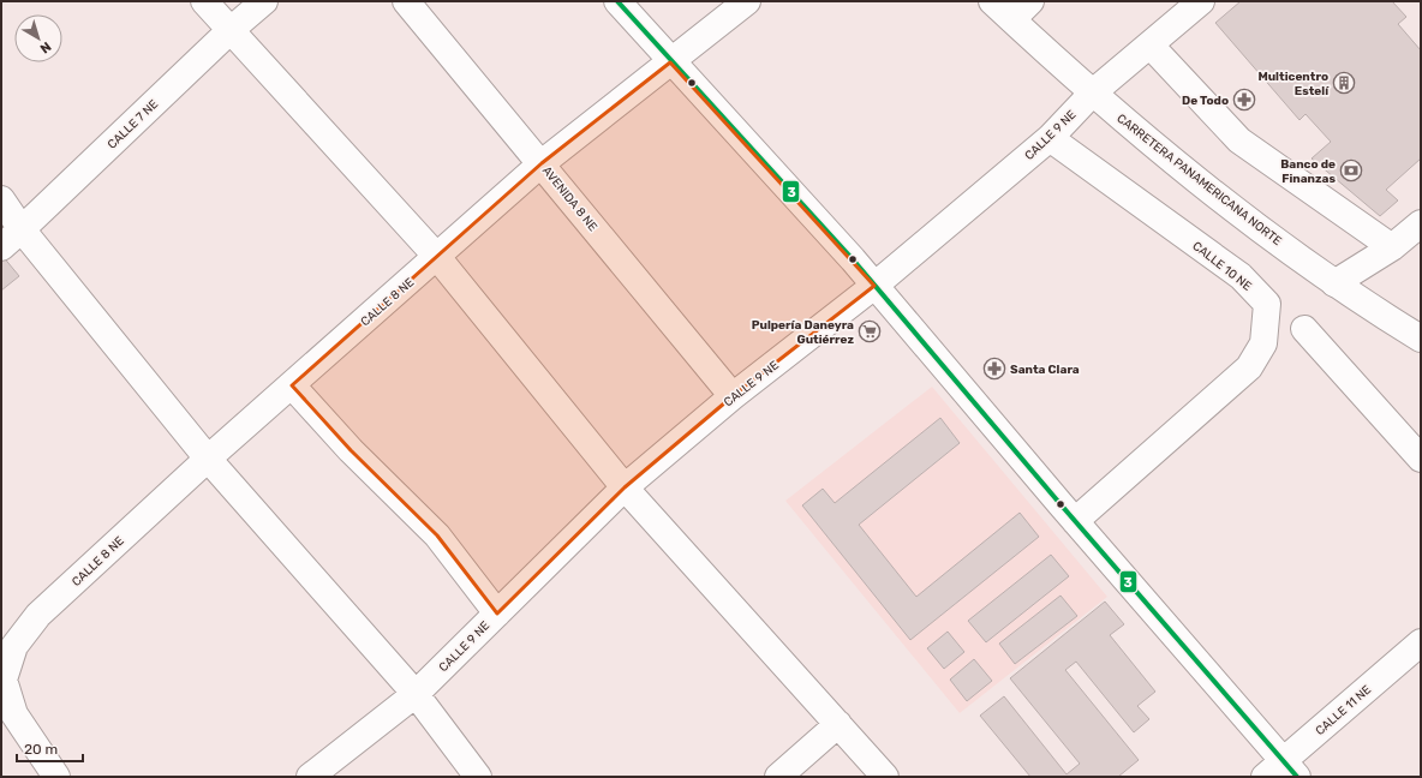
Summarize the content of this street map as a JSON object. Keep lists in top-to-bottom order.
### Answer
{
  "streets": {
    "main road": [
      "CALLE 7 NE",
      "CALLE 9 NE",
      "CARRETERA PANAMERICANA NORTE",
      "AVENIDA 8 NE",
      "CALLE 10 NE",
      "CALLE 8 NE",
      "CALLE 11 NE"
    ]
  },
  "crossings": [
    ["CALLE 9 NE", "CARRETERA PANAMERICANA NORTE"],
    ["CALLE 9 NE", "AVENIDA 8 NE"],
    ["CALLE 9 NE", "CALLE 10 NE"],
    ["AVENIDA 8 NE", "CALLE 8 NE"]
  ],
  "places": {
    "building": ["Multicentro Estelí"],
    "pharmacy": ["De Todo", "Santa Clara"],
    "bank": ["Banco de Finanzas"],
    "supermarket": ["Pulpería Daneyra Gutiérrez"]
  },
  "lines": ["transit line 3"],
  "scale_bar": "20 m",
  "north": "bottom right"
}
